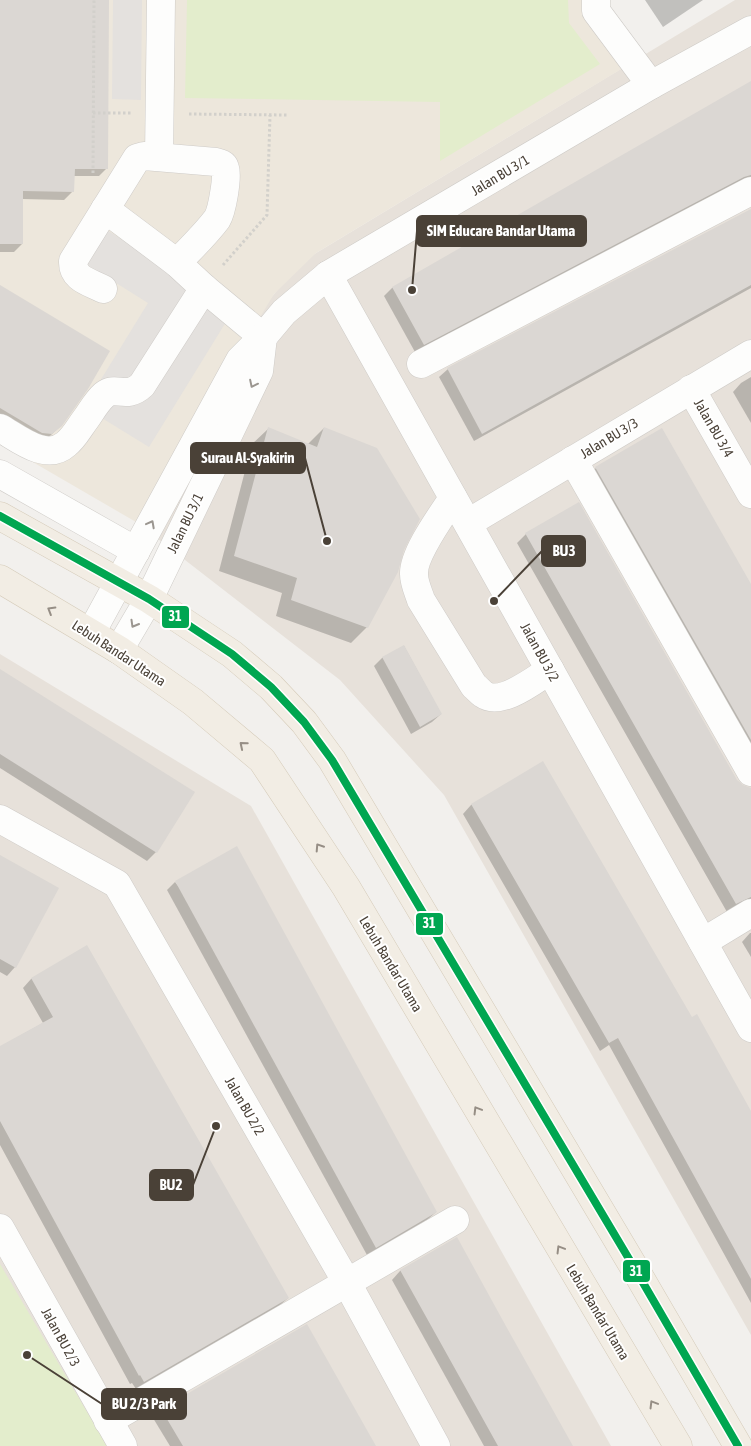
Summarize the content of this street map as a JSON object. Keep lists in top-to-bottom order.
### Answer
{
  "streets": {
    "main road": ["Lebuh Bandar Utama"],
    "street": [
      "Jalan BU 3/1",
      "Jalan BU 3/4",
      "Jalan BU 3/3",
      "Jalan BU 3/2",
      "Jalan BU 2/2",
      "Jalan BU 2/3"
    ]
  },
  "crossings": [
    ["Jalan BU 3/1", "Jalan BU 3/2"],
    ["Jalan BU 3/1", "Lebuh Bandar Utama"],
    ["Jalan BU 3/4", "Jalan BU 3/3"],
    ["Jalan BU 3/3", "Jalan BU 3/2"]
  ],
  "places": [
    "SIM Educare Bandar Utama",
    "Surau Al-Syakirin",
    "BU3",
    "BU2",
    "BU 2/3 Park"
  ],
  "lines": ["transit line 31"]
}
